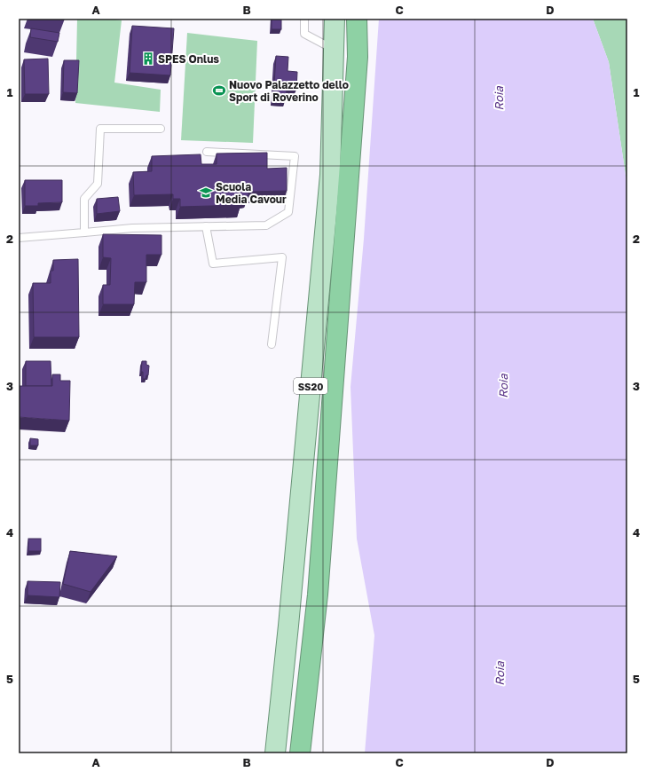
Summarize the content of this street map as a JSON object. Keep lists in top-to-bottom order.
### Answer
{
  "streets": {
    "main road": ["SS20"]
  },
  "water": ["Roia"],
  "places": {
    "building": ["SPES Onlus"],
    "sports": ["Nuovo Palazzetto dello Sport di Roverino"],
    "school or university": ["Scuola Media Cavour"]
  },
  "grid": {
    "columns": [
      "A",
      "B",
      "C",
      "D"
    ],
    "rows": [
      "1",
      "2",
      "3",
      "4",
      "5"
    ]
  }
}
